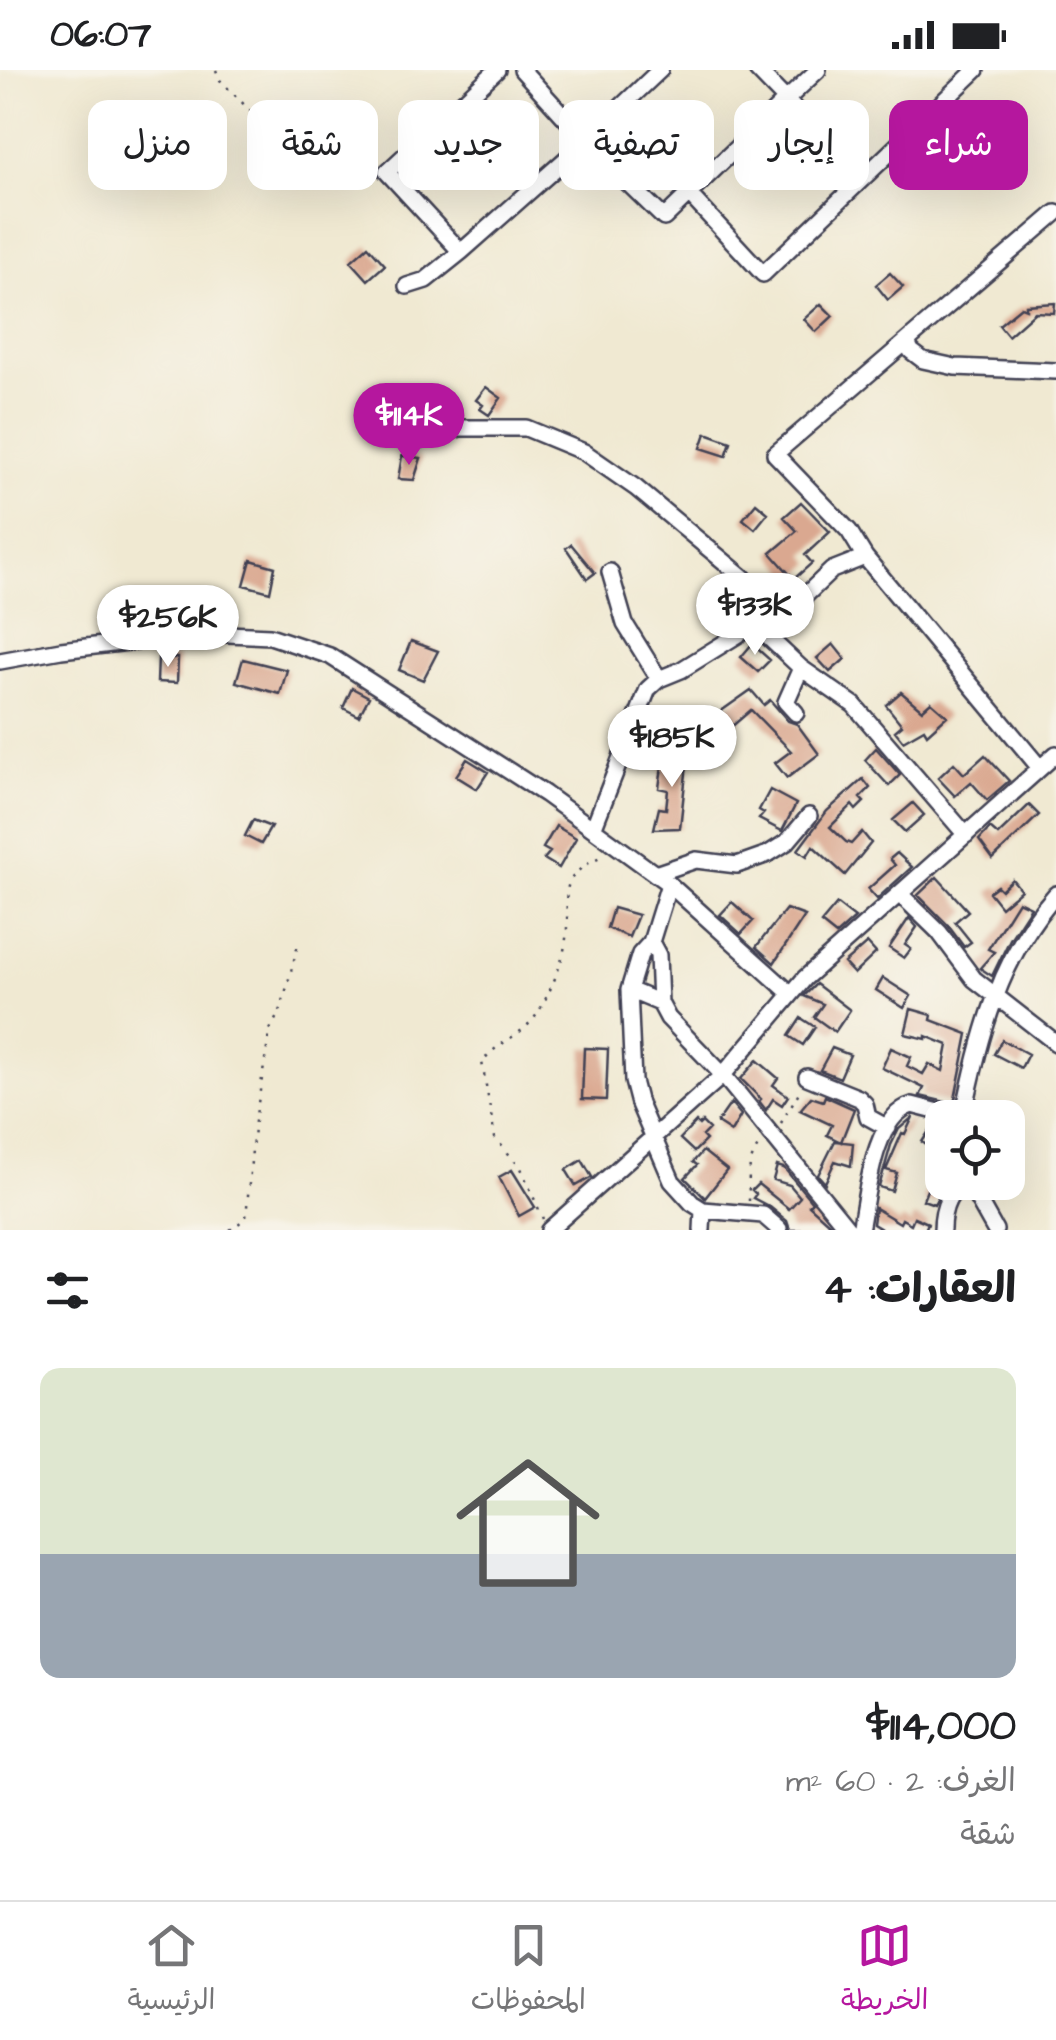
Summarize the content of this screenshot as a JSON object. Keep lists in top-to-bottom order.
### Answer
{
  "page": {
    "status": "06:07",
    "chip": [
      "شراء",
      "إيجار",
      "تصفية",
      "جديد",
      "شقة",
      "منزل"
    ],
    "price": [
      "$114K",
      "$133K",
      "$256K",
      "$185K"
    ],
    "heading": "العقارات: 4",
    "list": [
      {
        "name": "$114,000",
        "note": "الغرف: 2 · 60 m² · شقة"
      }
    ],
    "tabs": ["الخريطة", "المحفوظات", "الرئيسية"]
  }
}
